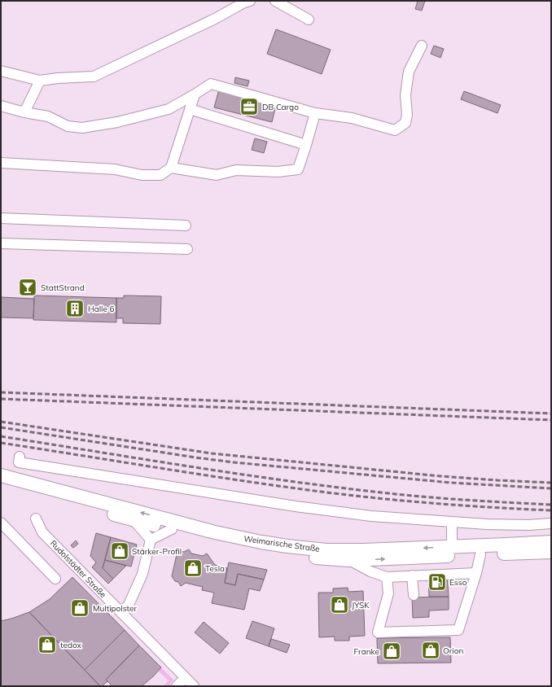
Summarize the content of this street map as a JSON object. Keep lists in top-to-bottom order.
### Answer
{
  "streets": {
    "main road": ["Weimarische Straße"],
    "street": ["Rudolstädter Straße"]
  },
  "places": {
    "office": ["DB Cargo"],
    "bar": ["StattStrand"],
    "building": ["Halle 6"],
    "shop": [
      "Stärker-Profil",
      "Tesla",
      "JYSK",
      "Multipolster",
      "tedox",
      "Orion",
      "Franke"
    ],
    "fuel station": ["Esso"]
  }
}
